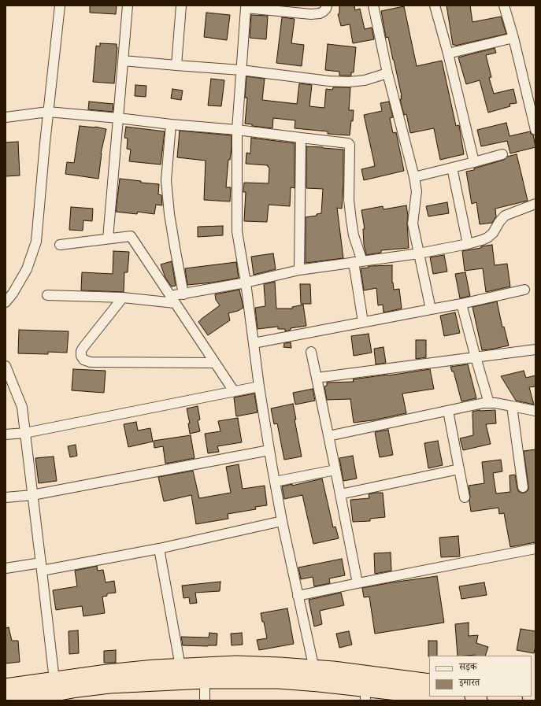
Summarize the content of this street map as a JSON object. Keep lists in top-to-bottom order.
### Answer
{
  "legend": ["सड़क", "इमारत"]
}
